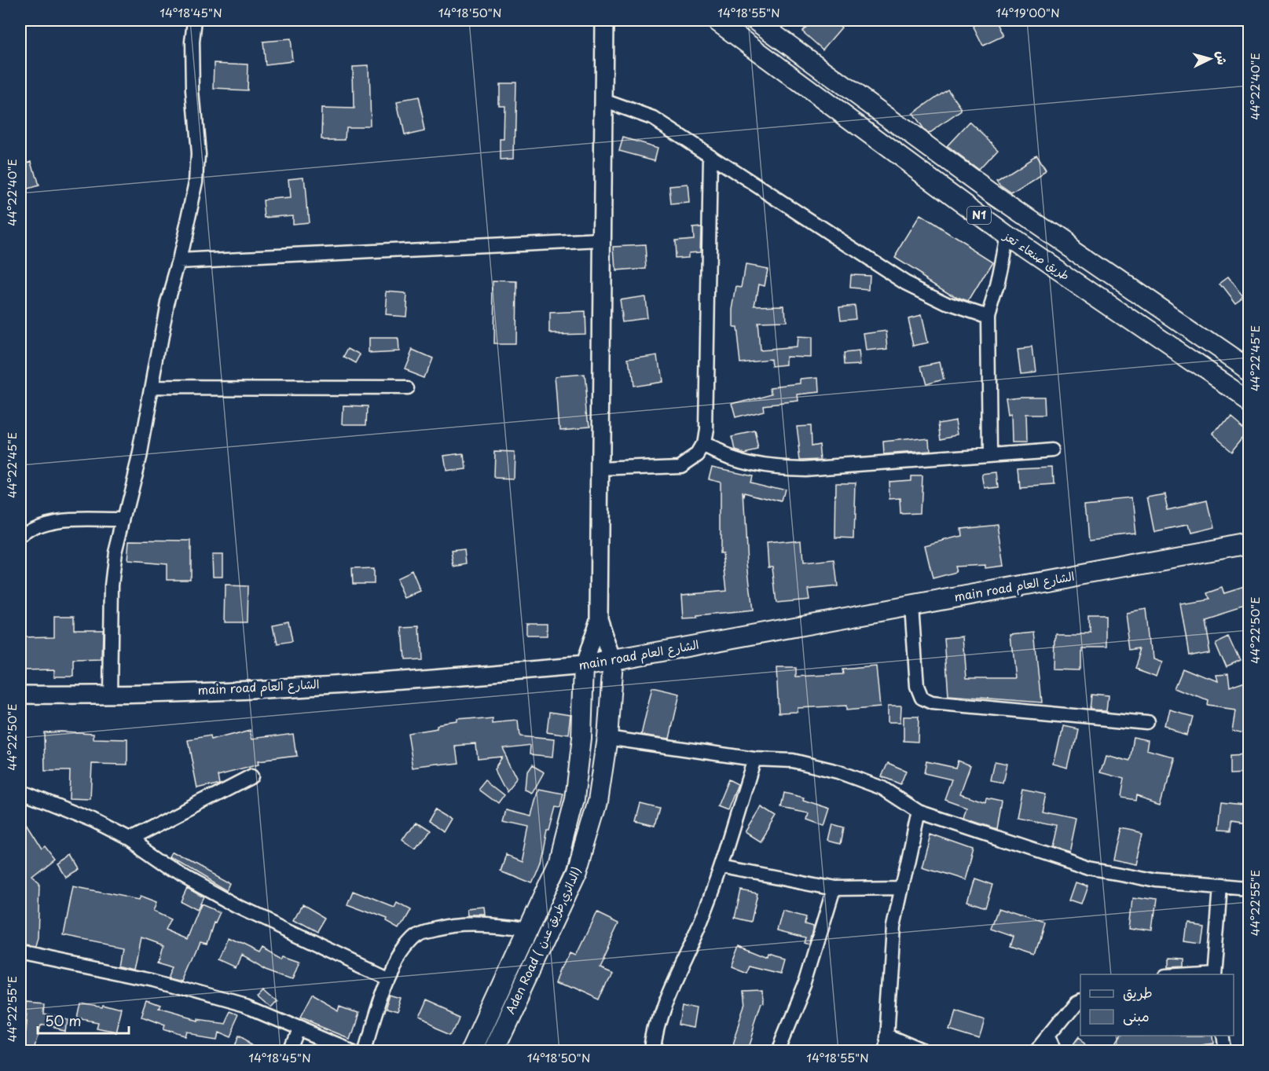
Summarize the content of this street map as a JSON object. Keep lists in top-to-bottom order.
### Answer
{
  "streets": {
    "highway": [
      "N1",
      "طريق صنعاء تعز",
      "main road الشارع العام",
      "Aden Road ( الدائري,طريق عدن)"
    ]
  },
  "crossings": [
    ["main road الشارع العام", "Aden Road ( الدائري,طريق عدن)"]
  ],
  "legend": ["طريق", "مبنى"],
  "scale_bar": "50 m",
  "north": "right",
  "coordinates": [
    "14°18'45\"N",
    "14°18'50\"N",
    "14°18'55\"N",
    "14°19'00\"N",
    "44°22'40\"E",
    "44°22'45\"E",
    "44°22'50\"E",
    "44°22'55\"E"
  ]
}
